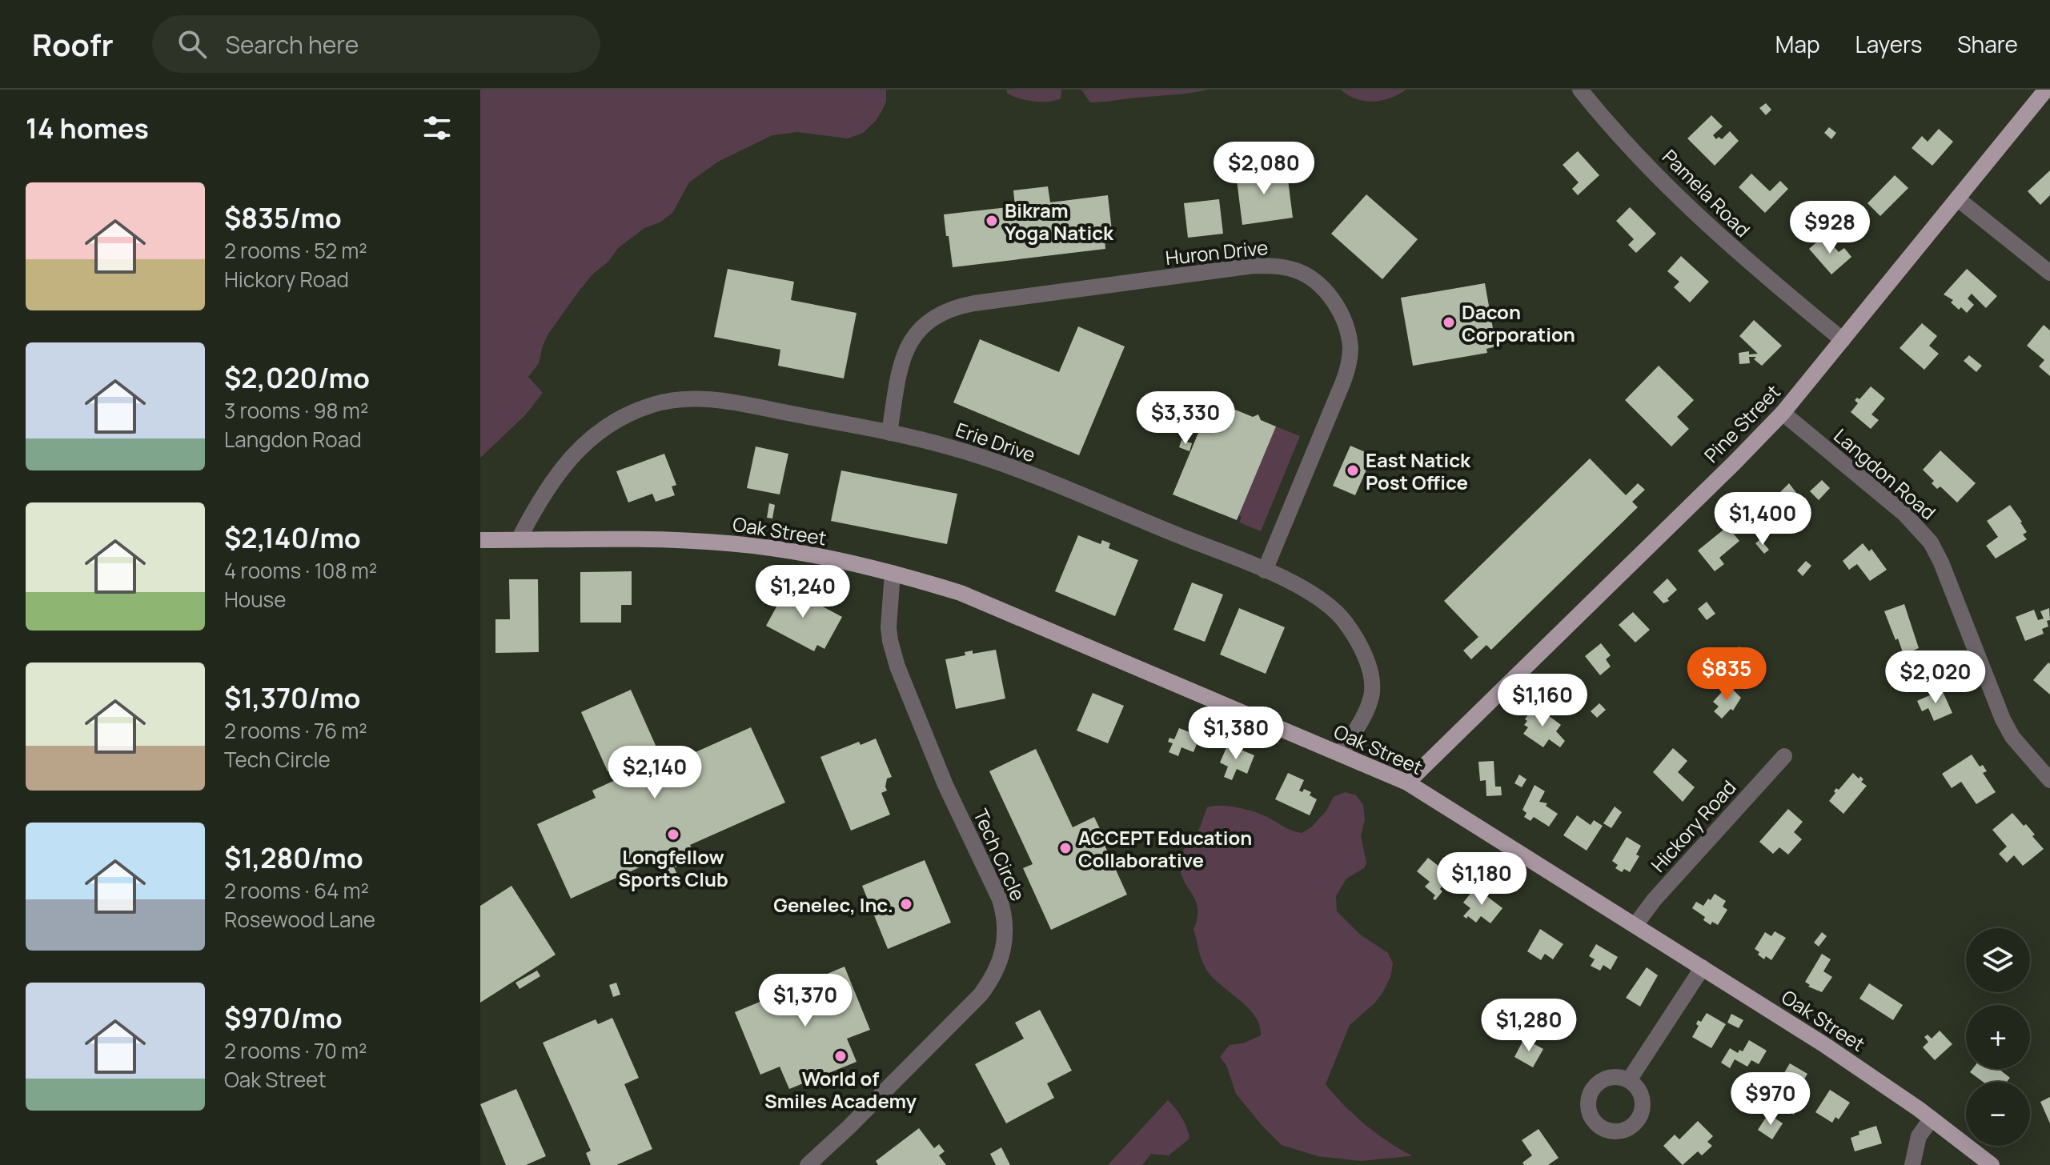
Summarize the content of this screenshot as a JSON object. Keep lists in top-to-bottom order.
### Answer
{
  "streets": {
    "main road": ["Pine Street", "Oak Street"],
    "street": [
      "Pamela Road",
      "Huron Drive",
      "Erie Drive",
      "Langdon Road",
      "Hickory Road",
      "Tech Circle"
    ]
  },
  "crossings": [
    ["Pamela Road", "Pine Street"],
    ["Huron Drive", "Erie Drive"],
    ["Pine Street", "Langdon Road"],
    ["Pine Street", "Oak Street"],
    ["Erie Drive", "Oak Street"],
    ["Oak Street", "Hickory Road"],
    ["Oak Street", "Tech Circle"]
  ],
  "places": [
    "Bikram Yoga Natick",
    "Dacon Corporation",
    "East Natick Post Office",
    "Longfellow Sports Club",
    "ACCEPT Education Collaborative",
    "Genelec, Inc.",
    "World of Smiles Academy"
  ],
  "page": {
    "header": "Roofr",
    "search": "Search here",
    "nav": ["Map", "Layers", "Share"],
    "heading": "14 homes",
    "price": [
      "$2,080",
      "$928",
      "$3,330",
      "$1,400",
      "$1,240",
      "$835",
      "$2,020",
      "$1,160",
      "$1,380",
      "$2,140",
      "$1,180",
      "$1,370",
      "$1,280",
      "$970"
    ],
    "list": [
      {
        "name": "$835/mo",
        "note": "2 rooms · 52 m² · Hickory Road"
      },
      {
        "name": "$2,020/mo",
        "note": "3 rooms · 98 m² · Langdon Road"
      },
      {
        "name": "$2,140/mo",
        "note": "4 rooms · 108 m² · House"
      },
      {
        "name": "$1,370/mo",
        "note": "2 rooms · 76 m² · Tech Circle"
      },
      {
        "name": "$1,280/mo",
        "note": "2 rooms · 64 m² · Rosewood Lane"
      },
      {
        "name": "$970/mo",
        "note": "2 rooms · 70 m² · Oak Street"
      }
    ],
    "map_buttons": ["+", "−"]
  }
}
